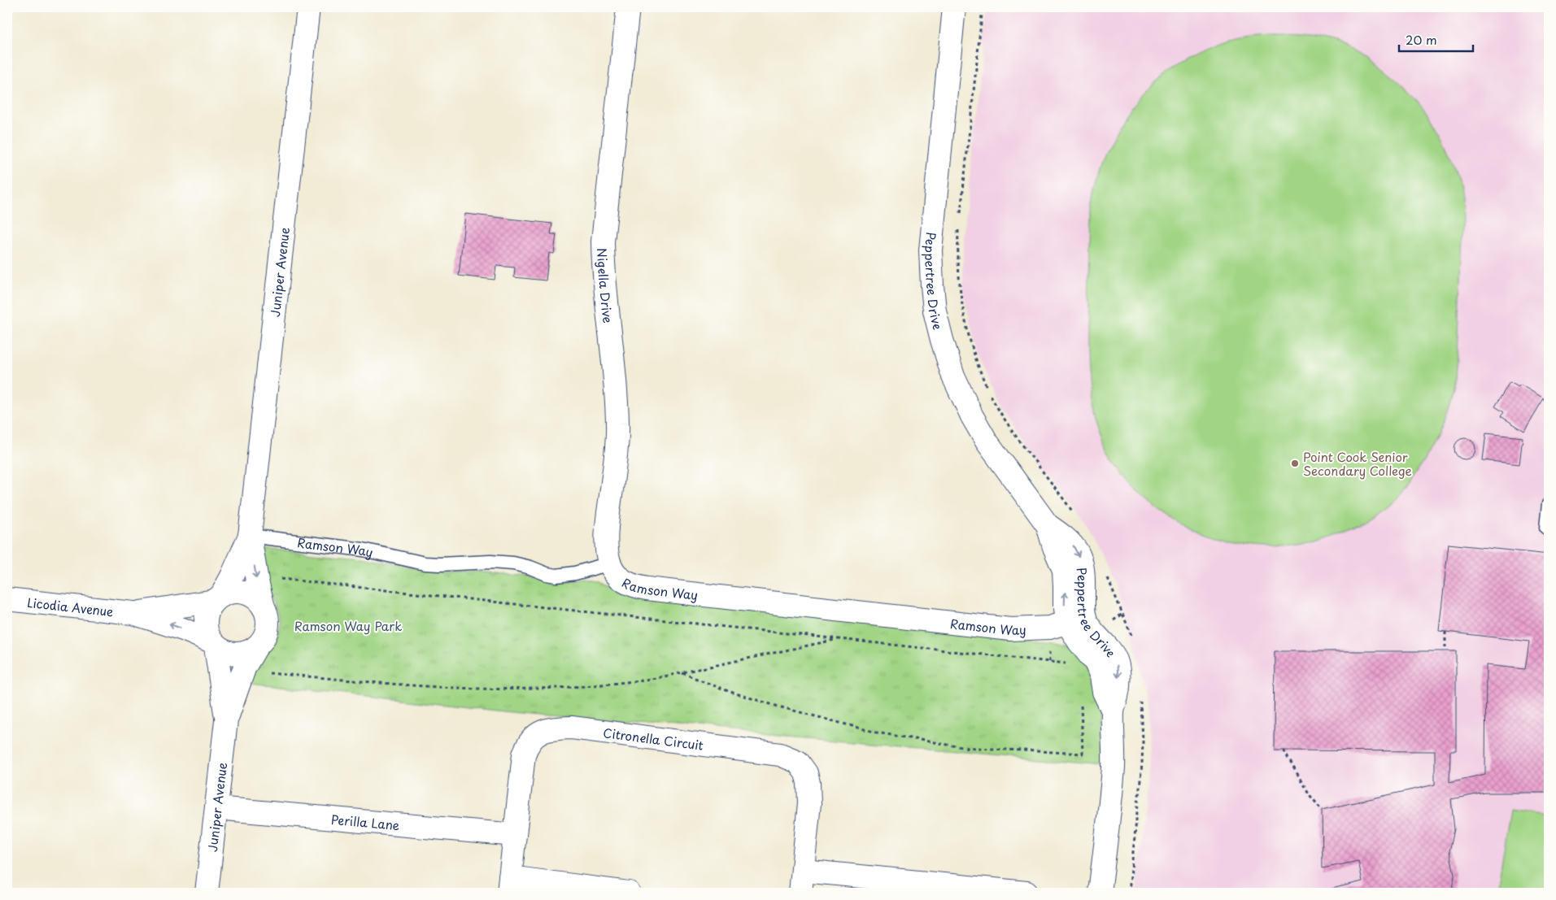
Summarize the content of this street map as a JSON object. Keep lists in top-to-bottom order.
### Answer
{
  "streets": {
    "street": [
      "Juniper Avenue",
      "Peppertree Drive",
      "Nigella Drive",
      "Ramson Way",
      "Licodia Avenue",
      "Citronella Circuit",
      "Perilla Lane"
    ]
  },
  "crossings": [
    ["Juniper Avenue", "Ramson Way"],
    ["Juniper Avenue", "Licodia Avenue"],
    ["Juniper Avenue", "Perilla Lane"],
    ["Peppertree Drive", "Ramson Way"],
    ["Nigella Drive", "Ramson Way"],
    ["Citronella Circuit", "Perilla Lane"]
  ],
  "parks": ["Ramson Way Park"],
  "places": ["Point Cook Senior Secondary College"],
  "scale_bar": "20 m"
}
